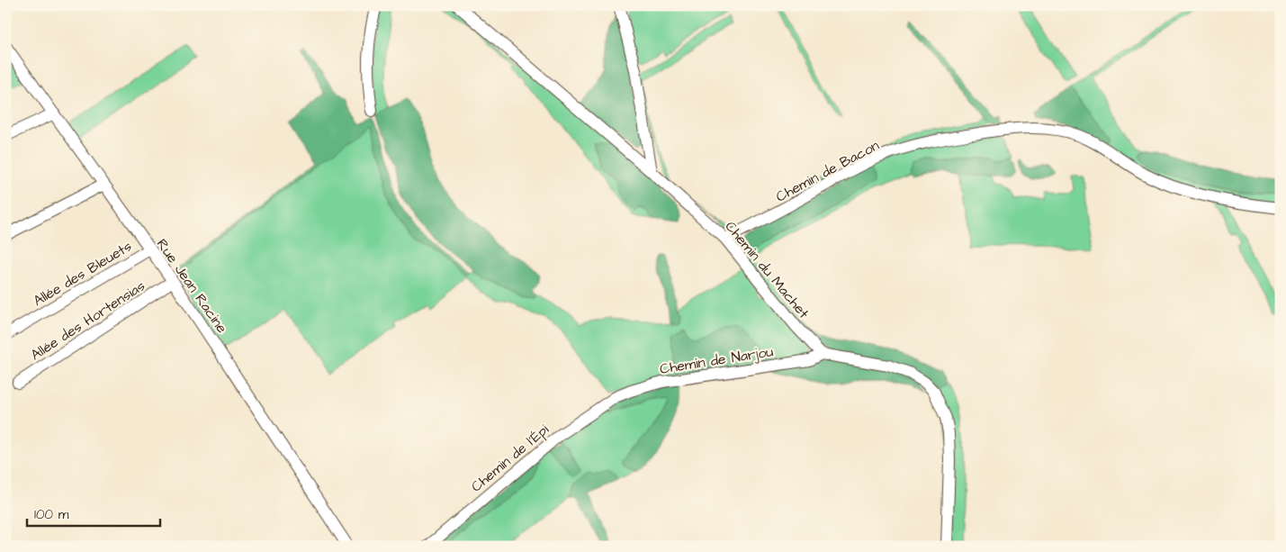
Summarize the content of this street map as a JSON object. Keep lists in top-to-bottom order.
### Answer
{
  "streets": {
    "street": [
      "Chemin de Bacon",
      "Chemin du Machet",
      "Allée des Bleuets",
      "Rue Jean Racine",
      "Allée des Hortensias",
      "Chemin de Narjou",
      "Chemin de l'Épi"
    ]
  },
  "crossings": [
    ["Chemin de Bacon", "Chemin du Machet"],
    ["Chemin du Machet", "Chemin de Narjou"],
    ["Allée des Bleuets", "Rue Jean Racine"],
    ["Rue Jean Racine", "Allée des Hortensias"],
    ["Chemin de Narjou", "Chemin de l'Épi"]
  ],
  "scale_bar": "100 m"
}
